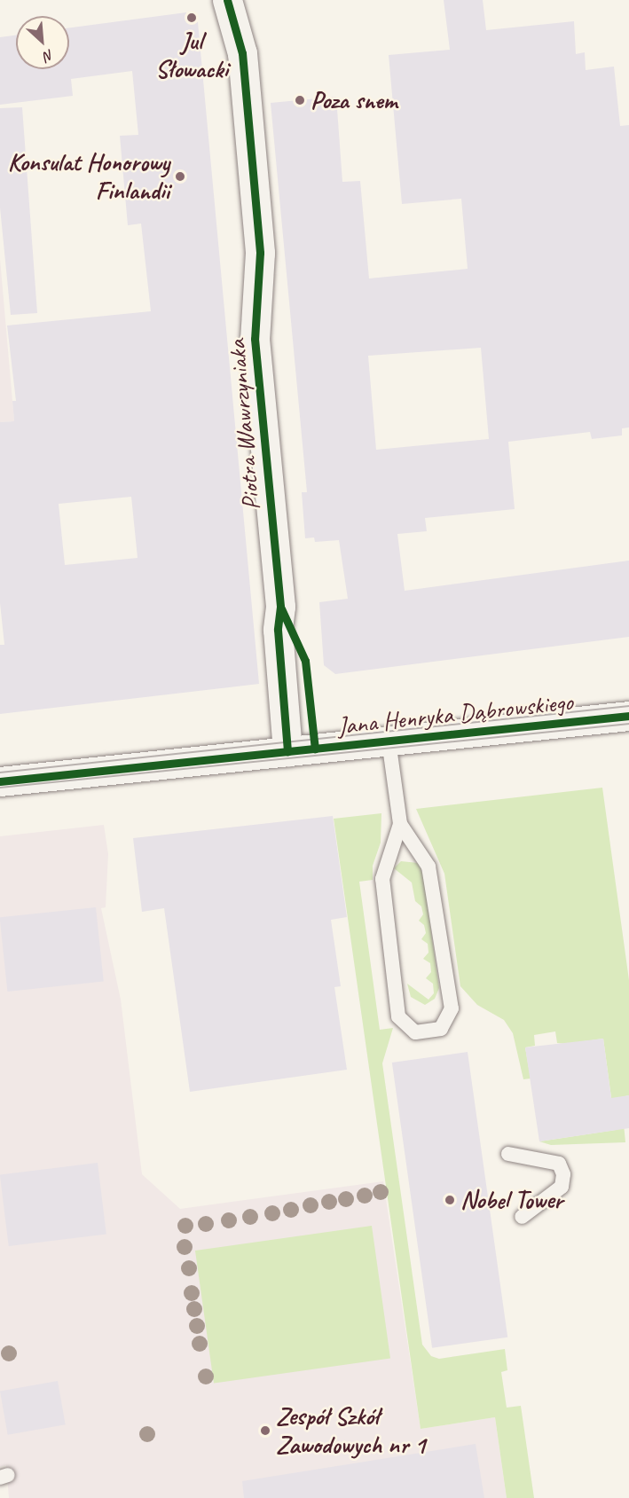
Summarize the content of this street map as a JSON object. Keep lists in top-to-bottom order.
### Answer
{
  "streets": {
    "street": ["Piotra Wawrzyniaka", "Jana Henryka Dąbrowskiego"]
  },
  "crossings": [
    ["Piotra Wawrzyniaka", "Jana Henryka Dąbrowskiego"]
  ],
  "places": [
    "Jul Słowacki",
    "Poza snem",
    "Konsulat Honorowy Finlandii",
    "Nobel Tower",
    "Zespół Szkół Zawodowych nr 1"
  ],
  "north": "bottom right"
}
